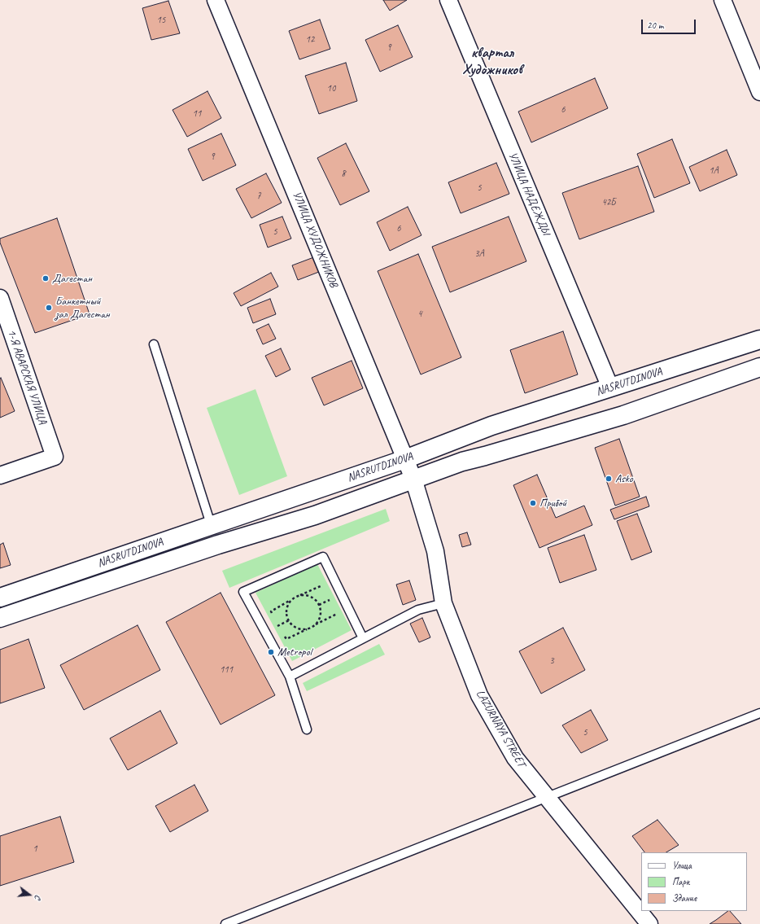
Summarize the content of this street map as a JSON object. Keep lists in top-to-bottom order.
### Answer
{
  "streets": {
    "main road": ["NASRUTDINOVA"],
    "street": [
      "УЛИЦА НАДЕЖДЫ",
      "УЛИЦА ХУДОЖНИКОВ",
      "1-Я АВАРСКАЯ УЛИЦА",
      "LAZURNAYA STREET"
    ]
  },
  "crossings": [
    ["УЛИЦА НАДЕЖДЫ", "NASRUTDINOVA"],
    ["УЛИЦА ХУДОЖНИКОВ", "NASRUTDINOVA"],
    ["УЛИЦА ХУДОЖНИКОВ", "LAZURNAYA STREET"],
    ["NASRUTDINOVA", "LAZURNAYA STREET"]
  ],
  "districts": ["квартал Художников"],
  "places": [
    "Дагестан",
    "Банкетный зал Дагестан",
    "Asko",
    "Прибой",
    "Metropol"
  ],
  "house_numbers": [
    "15",
    "12",
    "9",
    "10",
    "6",
    "11",
    "9",
    "1А",
    "8",
    "5",
    "7",
    "42Б",
    "6",
    "5",
    "3А",
    "4",
    "3",
    "111",
    "5",
    "1"
  ],
  "legend": ["Улица", "Парк", "Здание"],
  "scale_bar": "20 m",
  "north": "right"
}
